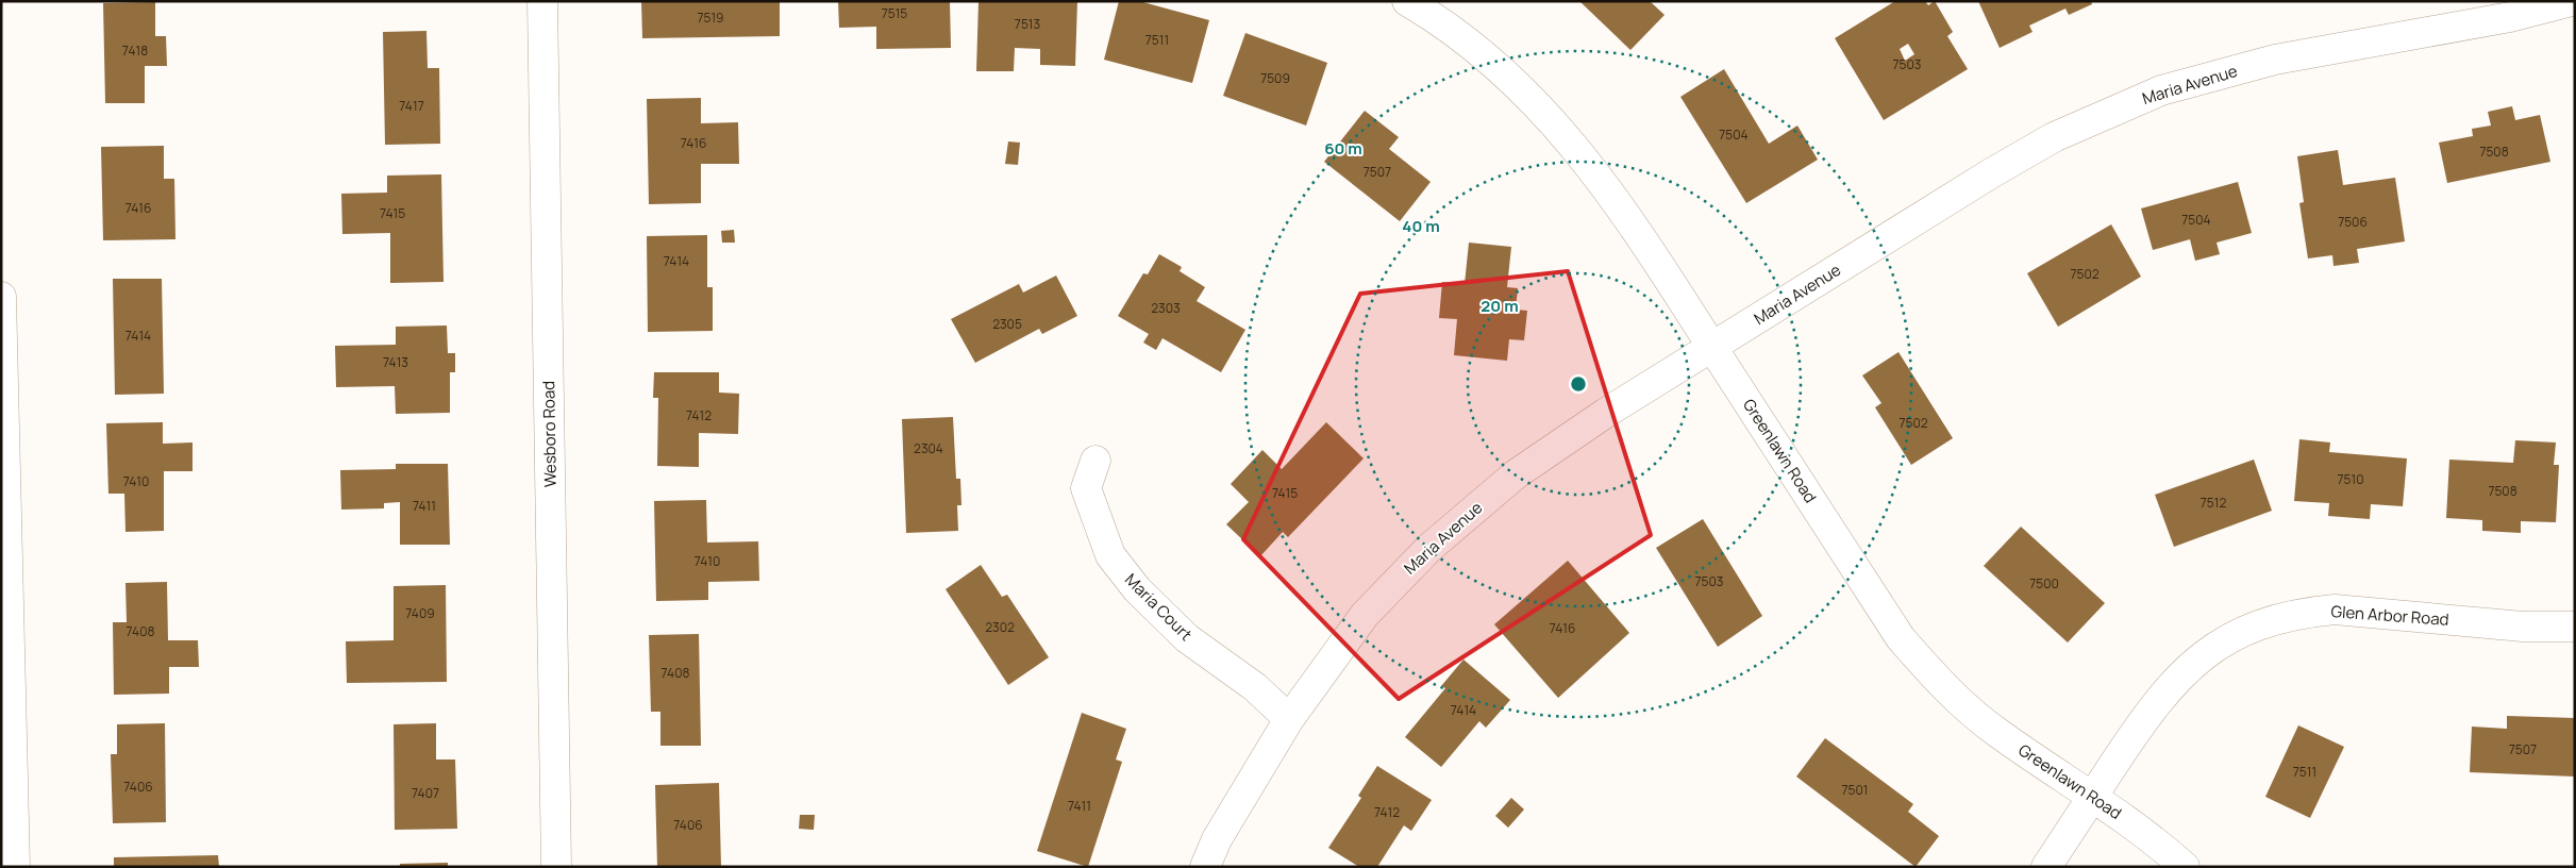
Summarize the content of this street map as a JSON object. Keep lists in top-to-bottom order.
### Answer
{
  "streets": {
    "street": [
      "Maria Avenue",
      "Wesboro Road",
      "Greenlawn Road",
      "Maria Court",
      "Glen Arbor Road"
    ]
  },
  "crossings": [
    ["Maria Avenue", "Greenlawn Road"],
    ["Maria Avenue", "Maria Court"],
    ["Greenlawn Road", "Glen Arbor Road"]
  ],
  "house_numbers": [
    "7515",
    "7519",
    "7513",
    "7511",
    "7418",
    "7503",
    "7509",
    "7417",
    "7504",
    "7416",
    "7508",
    "7507",
    "7416",
    "7415",
    "7504",
    "7506",
    "7414",
    "7502",
    "2303",
    "2305",
    "7414",
    "7413",
    "7412",
    "7502",
    "2304",
    "7510",
    "7410",
    "7508",
    "7415",
    "7512",
    "7411",
    "7410",
    "7503",
    "7500",
    "7409",
    "2302",
    "7416",
    "7408",
    "7408",
    "7414",
    "7507",
    "7511",
    "7406",
    "7501",
    "7407",
    "7411",
    "7412",
    "7406"
  ],
  "rings": ["60 m", "40 m", "20 m"]
}
